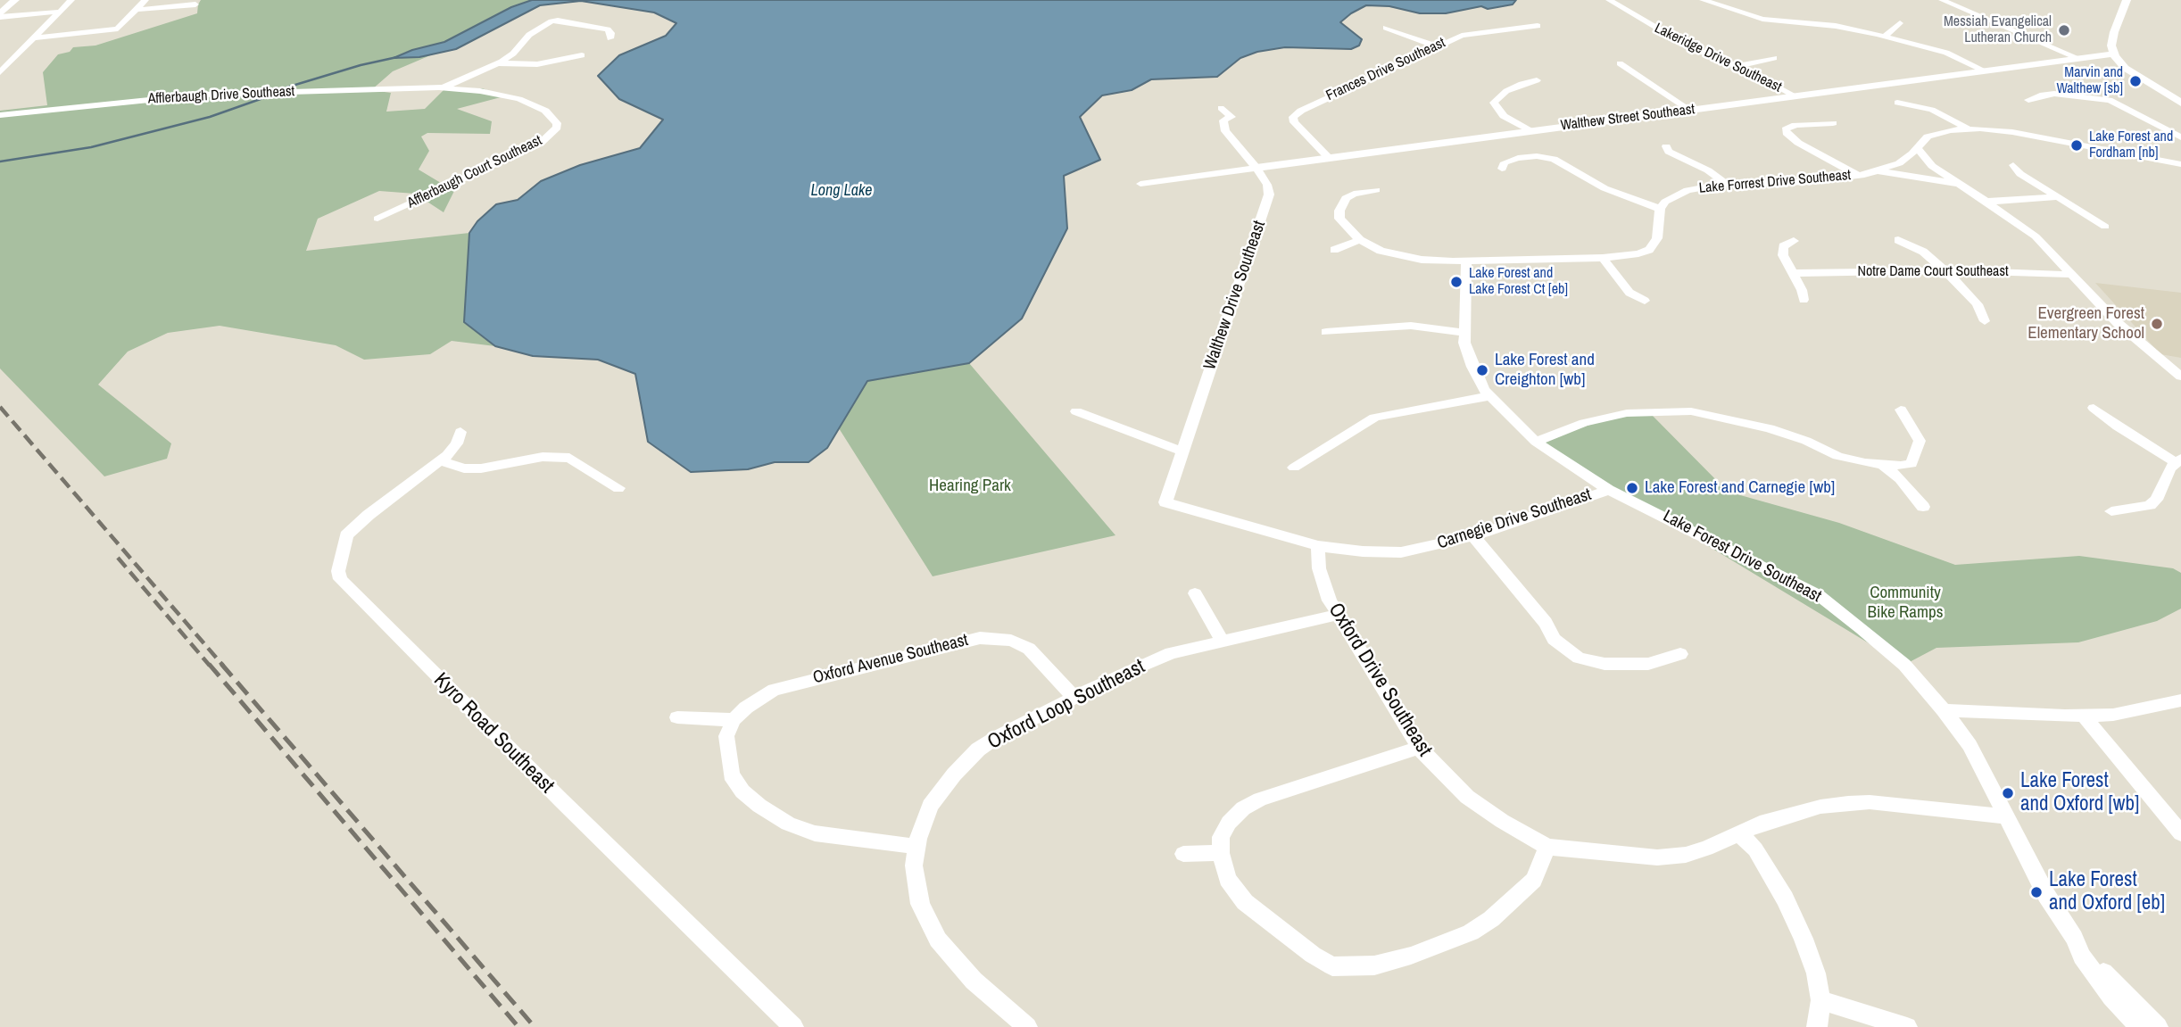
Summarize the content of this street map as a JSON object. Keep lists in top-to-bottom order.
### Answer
{
  "streets": {
    "street": [
      "Lakeridge Drive Southeast",
      "Frances Drive Southeast",
      "Afflerbaugh Drive Southeast",
      "Walthew Street Southeast",
      "Afflerbaugh Court Southeast",
      "Lake Forrest Drive Southeast",
      "Notre Dame Court Southeast",
      "Walthew Drive Southeast",
      "Carnegie Drive Southeast",
      "Lake Forest Drive Southeast",
      "Oxford Avenue Southeast",
      "Oxford Drive Southeast",
      "Oxford Loop Southeast",
      "Kyro Road Southeast"
    ]
  },
  "crossings": [
    ["Lakeridge Drive Southeast", "Walthew Street Southeast"],
    ["Frances Drive Southeast", "Walthew Street Southeast"],
    ["Afflerbaugh Drive Southeast", "Afflerbaugh Court Southeast"],
    ["Walthew Street Southeast", "Walthew Drive Southeast"],
    ["Walthew Drive Southeast", "Carnegie Drive Southeast"],
    ["Carnegie Drive Southeast", "Lake Forest Drive Southeast"],
    ["Carnegie Drive Southeast", "Oxford Drive Southeast"],
    ["Lake Forest Drive Southeast", "Oxford Drive Southeast"],
    ["Oxford Avenue Southeast", "Oxford Loop Southeast"],
    ["Oxford Drive Southeast", "Oxford Loop Southeast"]
  ],
  "water": ["Long Lake"],
  "parks": ["Hearing Park", "Community Bike Ramps"],
  "places": [
    "Messiah Evangelical Lutheran Church",
    "Marvin and Walthew [sb]",
    "Lake Forest and Fordham [nb]",
    "Lake Forest and Lake Forest Ct [eb]",
    "Evergreen Forest Elementary School",
    "Lake Forest and Creighton [wb]",
    "Lake Forest and Carnegie [wb]",
    "Lake Forest and Oxford [wb]",
    "Lake Forest and Oxford [eb]"
  ]
}
